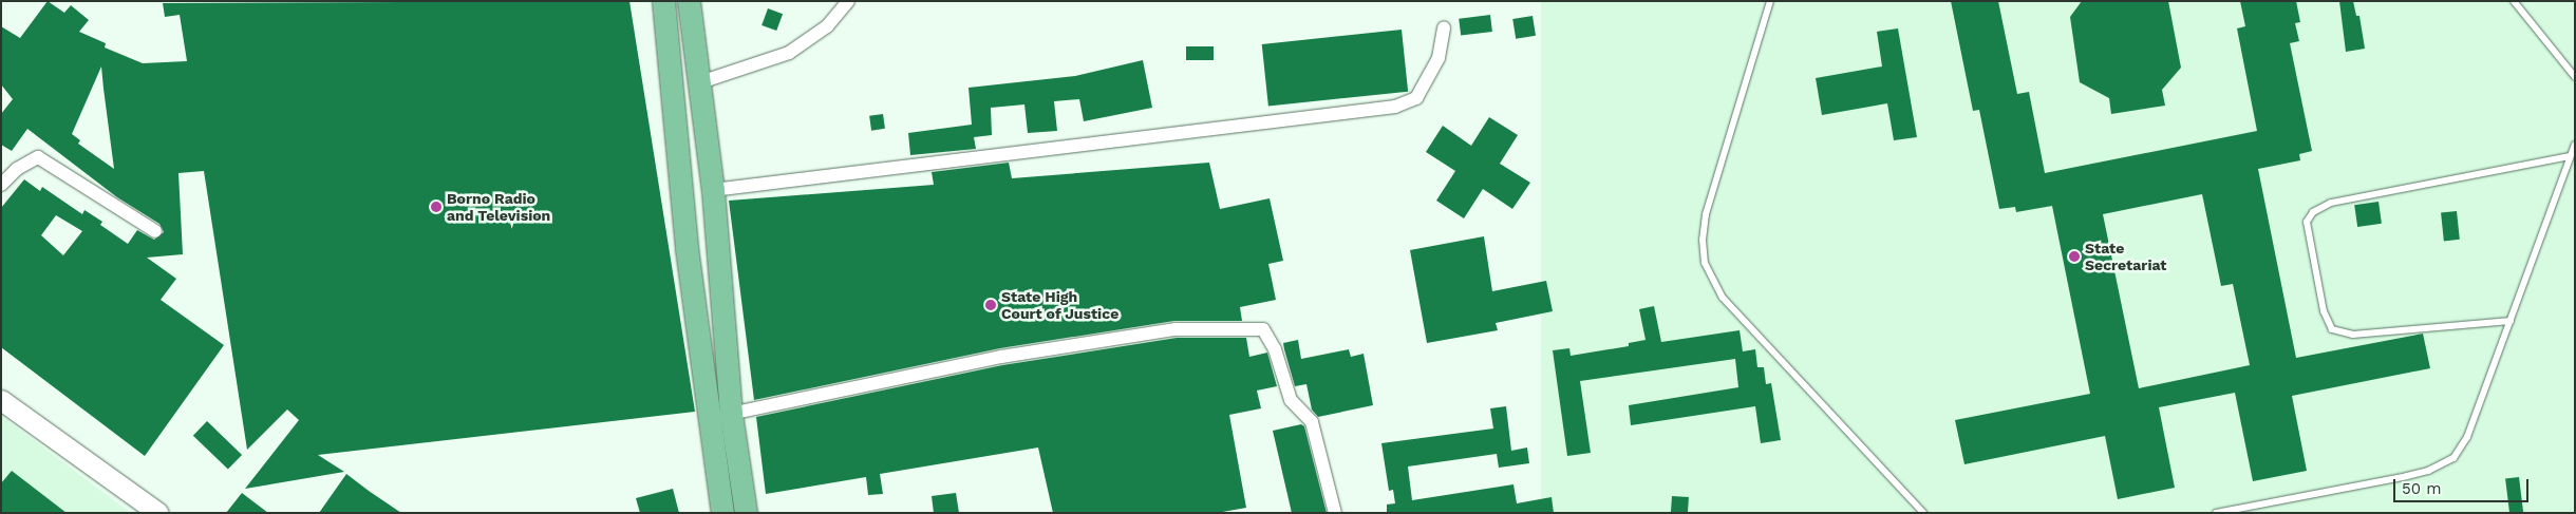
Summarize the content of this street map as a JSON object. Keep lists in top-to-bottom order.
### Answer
{
  "places": ["Borno Radio and Television", "State Secretariat", "State High Court of Justice"],
  "scale_bar": "50 m"
}
